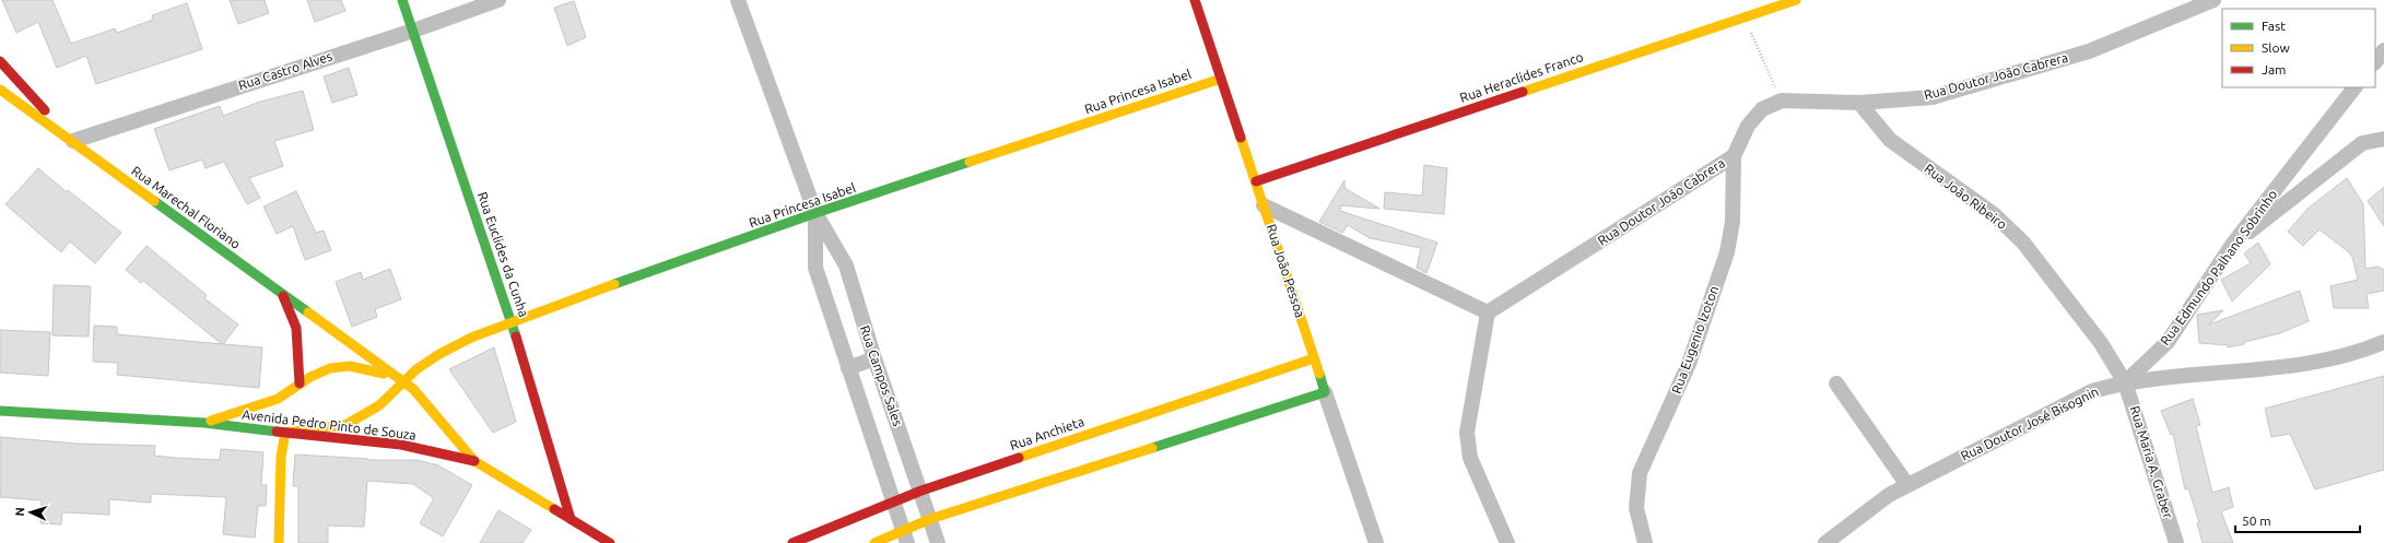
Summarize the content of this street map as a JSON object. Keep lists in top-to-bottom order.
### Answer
{
  "streets": {
    "street": [
      "Rua Castro Alves",
      "Rua Doutor João Cabrera",
      "Rua Heraclides Franco",
      "Rua Princesa Isabel",
      "Rua João Ribeiro",
      "Rua Marechal Floriano",
      "Rua Euclides da Cunha",
      "Rua Edmundo Palhano Sobrinho",
      "Rua João Pessoa",
      "Rua Eugenio Izoton",
      "Rua Campos Sales",
      "Rua Doutor José Bisognin",
      "Avenida Pedro Pinto de Souza",
      "Rua Anchieta",
      "Rua Maria A. Graber"
    ]
  },
  "crossings": [
    ["Rua Castro Alves", "Rua Marechal Floriano"],
    ["Rua Castro Alves", "Rua Euclides da Cunha"],
    ["Rua Doutor João Cabrera", "Rua João Ribeiro"],
    ["Rua Doutor João Cabrera", "Rua Eugenio Izoton"],
    ["Rua Heraclides Franco", "Rua João Pessoa"],
    ["Rua Princesa Isabel", "Rua Marechal Floriano"],
    ["Rua Princesa Isabel", "Rua Euclides da Cunha"],
    ["Rua Princesa Isabel", "Rua João Pessoa"],
    ["Rua Princesa Isabel", "Rua Campos Sales"],
    ["Rua Princesa Isabel", "Avenida Pedro Pinto de Souza"],
    ["Rua João Ribeiro", "Rua Edmundo Palhano Sobrinho"],
    ["Rua João Ribeiro", "Rua Doutor José Bisognin"],
    ["Rua João Ribeiro", "Rua Maria A. Graber"],
    ["Rua Marechal Floriano", "Avenida Pedro Pinto de Souza"],
    ["Rua Euclides da Cunha", "Avenida Pedro Pinto de Souza"],
    ["Rua Edmundo Palhano Sobrinho", "Rua Doutor José Bisognin"],
    ["Rua Edmundo Palhano Sobrinho", "Rua Maria A. Graber"],
    ["Rua João Pessoa", "Rua Anchieta"],
    ["Rua Campos Sales", "Rua Anchieta"],
    ["Rua Doutor José Bisognin", "Rua Maria A. Graber"]
  ],
  "legend": ["Fast", "Slow", "Jam"],
  "scale_bar": "50 m",
  "north": "left"
}
